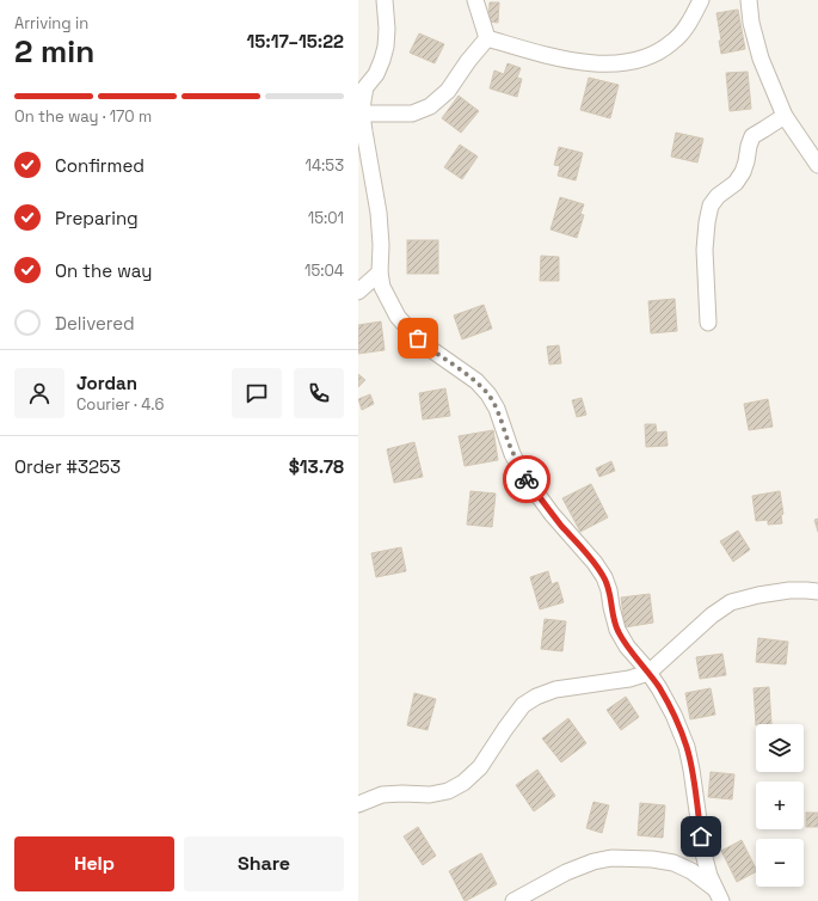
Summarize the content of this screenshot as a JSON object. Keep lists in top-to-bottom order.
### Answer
{
  "page": {
    "heading": ["2 min", "Arriving in", "15:17–15:22"],
    "panel": [
      "Jordan",
      "Courier · 4.6",
      "Order #3253",
      "$13.78"
    ],
    "bar": "On the way · 170 m",
    "list": [
      ["Confirmed", "14:53"],
      ["Preparing", "15:01"],
      ["On the way", "15:04"],
      "Delivered"
    ],
    "map_buttons": ["+", "−"],
    "buttons": ["Help", "Share"]
  }
}
